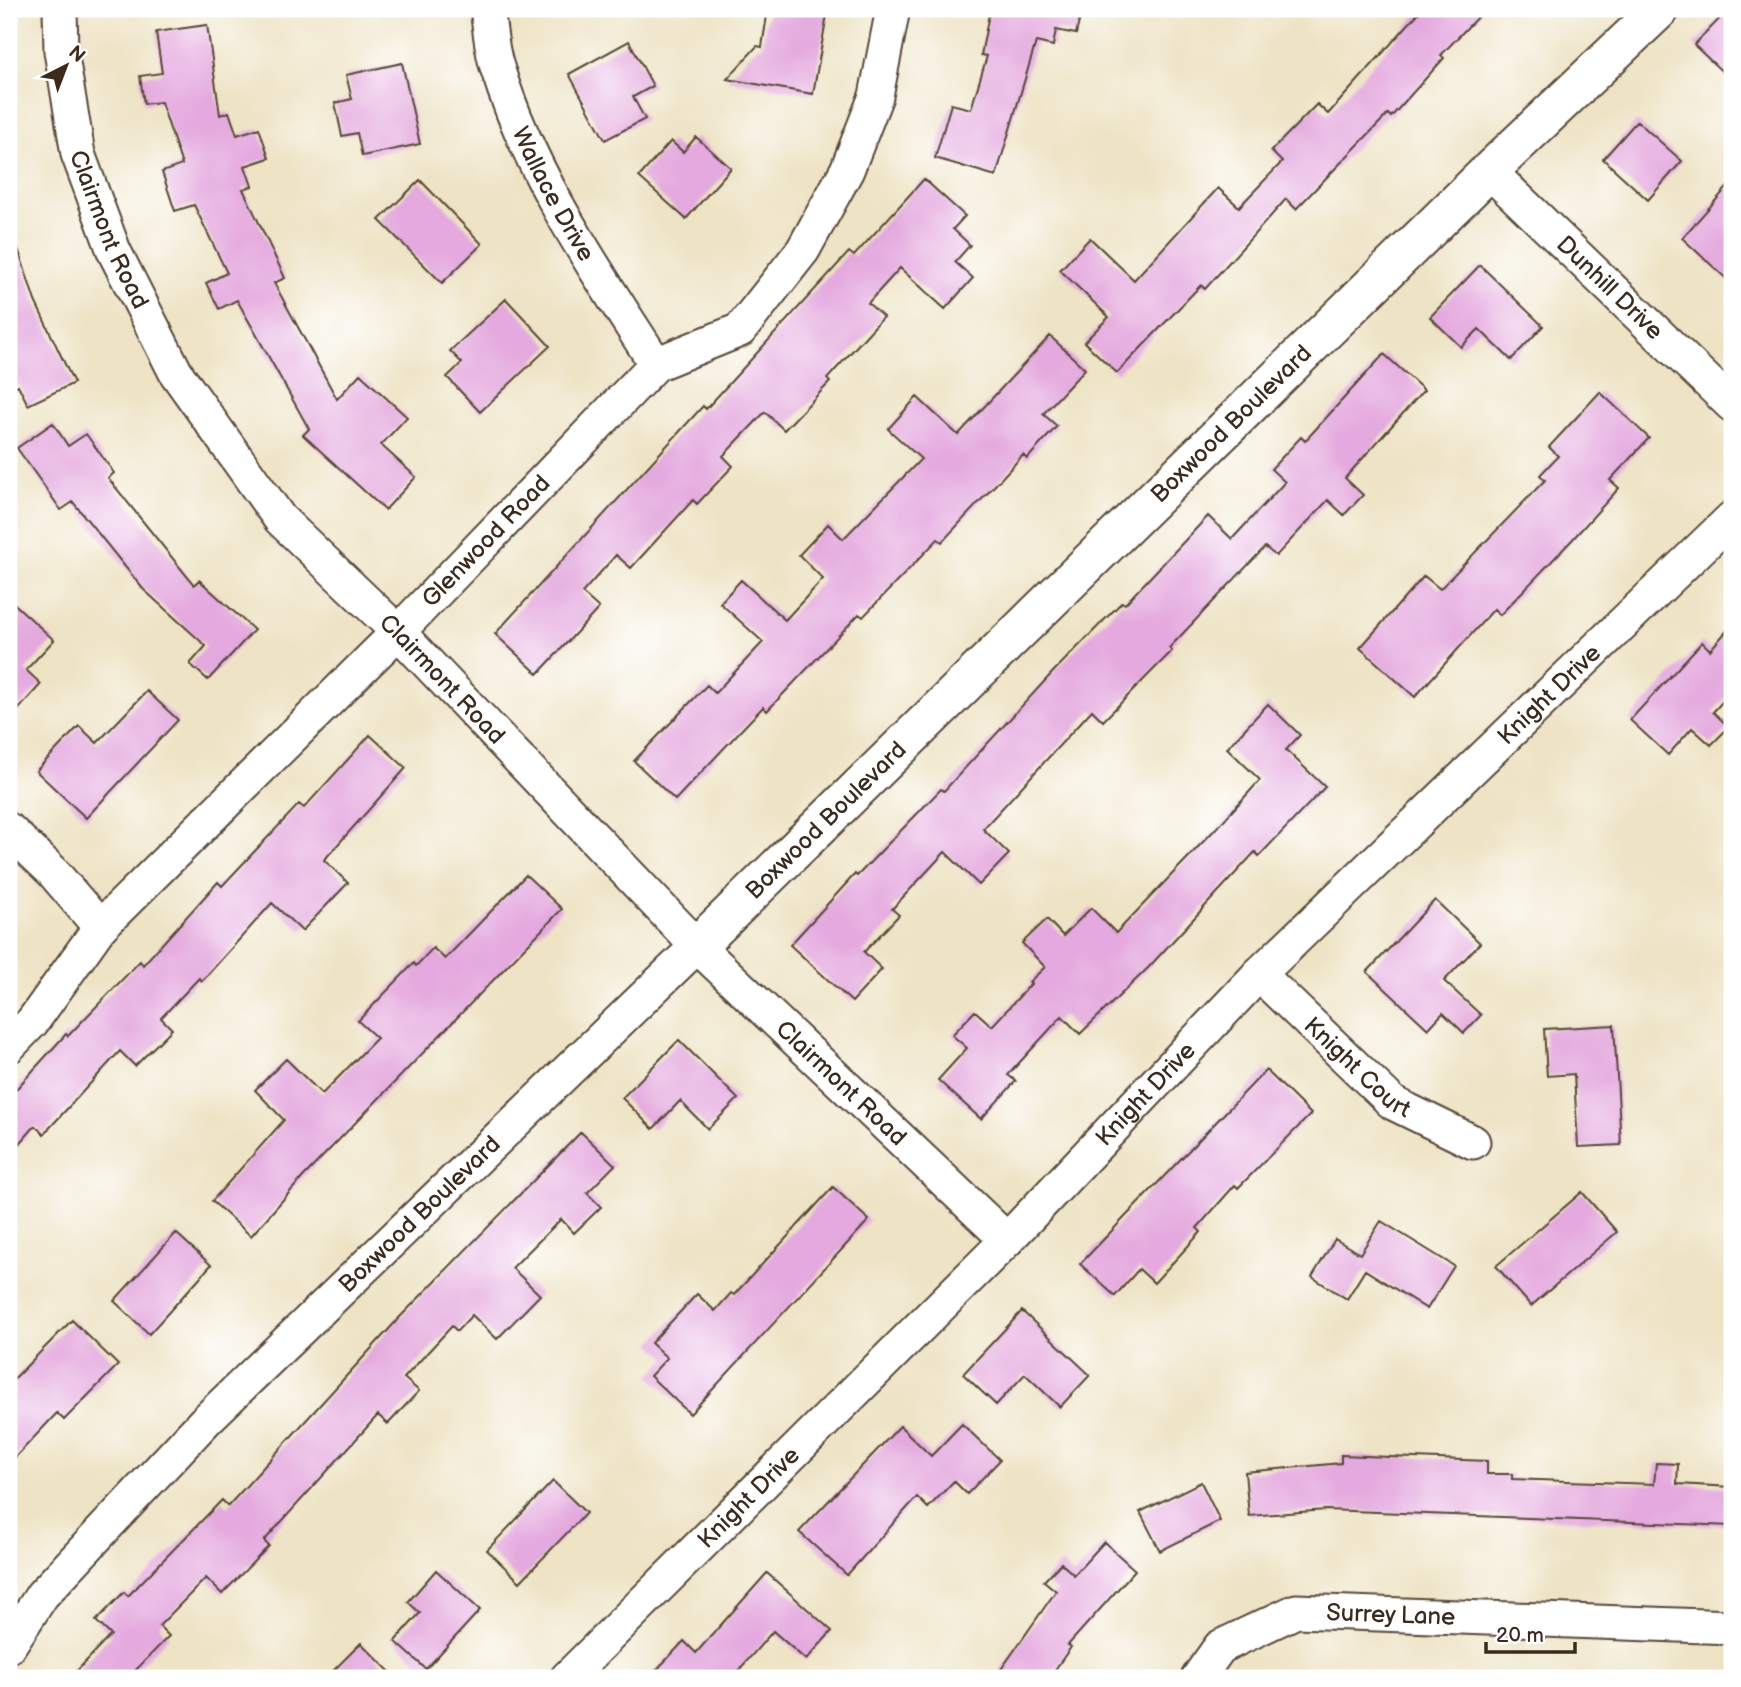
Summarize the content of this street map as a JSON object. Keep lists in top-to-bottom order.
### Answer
{
  "streets": {
    "street": [
      "Wallace Drive",
      "Clairmont Road",
      "Dunhill Drive",
      "Boxwood Boulevard",
      "Glenwood Road",
      "Knight Drive",
      "Knight Court",
      "Surrey Lane"
    ]
  },
  "crossings": [
    ["Wallace Drive", "Glenwood Road"],
    ["Clairmont Road", "Boxwood Boulevard"],
    ["Clairmont Road", "Glenwood Road"],
    ["Clairmont Road", "Knight Drive"],
    ["Dunhill Drive", "Boxwood Boulevard"],
    ["Knight Drive", "Knight Court"]
  ],
  "scale_bar": "20 m",
  "north": "top right"
}
